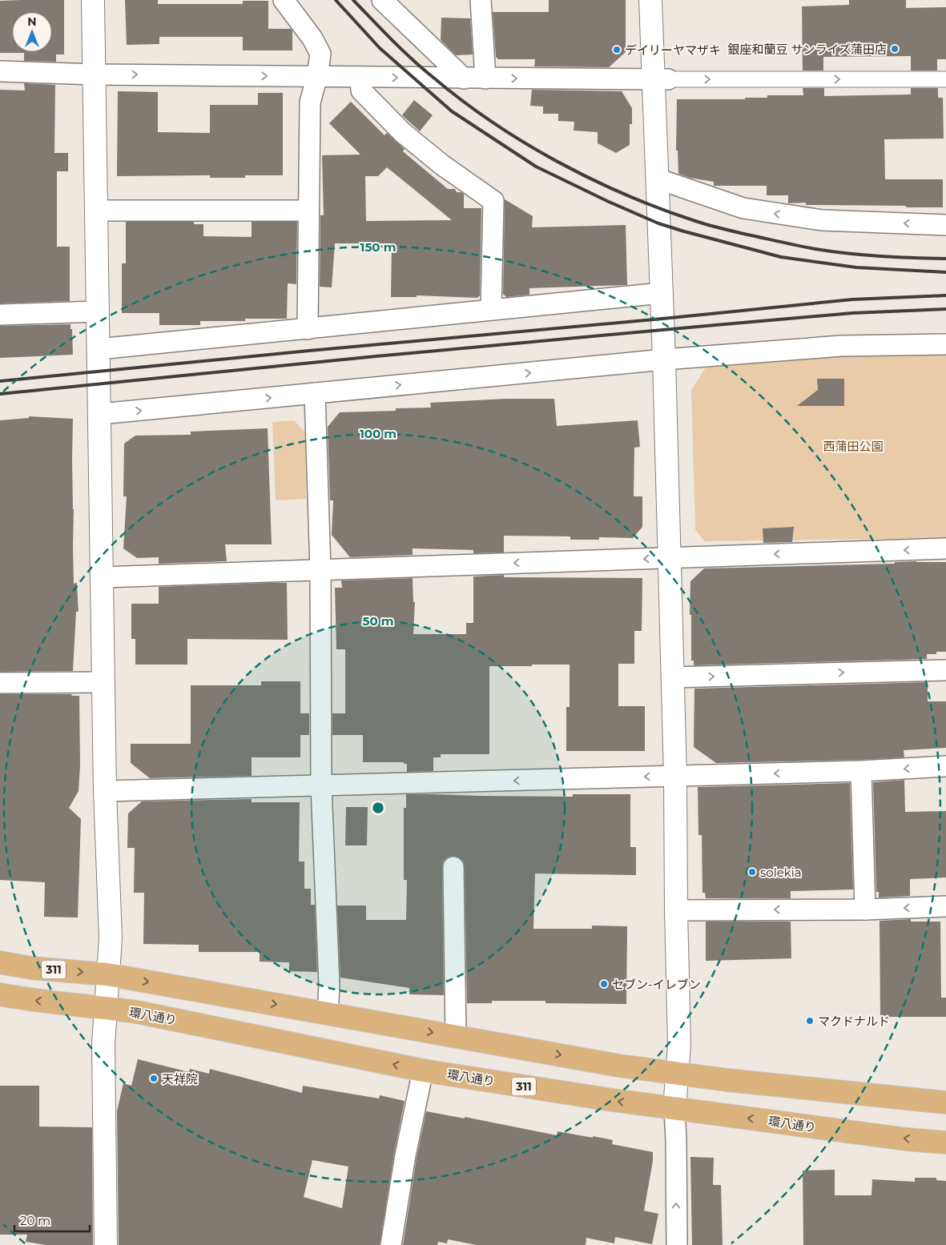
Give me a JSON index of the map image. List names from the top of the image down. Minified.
{"streets":{"main road":["311","環八通り"]},"parks":["西蒲田公園"],"places":["銀座和蘭豆 サンライズ蒲田店","デイリーヤマザキ","solekia","セブン-イレブン","マクドナルド","天祥院"],"scale_bar":"20 m","north":"top","rings":["150 m","100 m","50 m"]}
